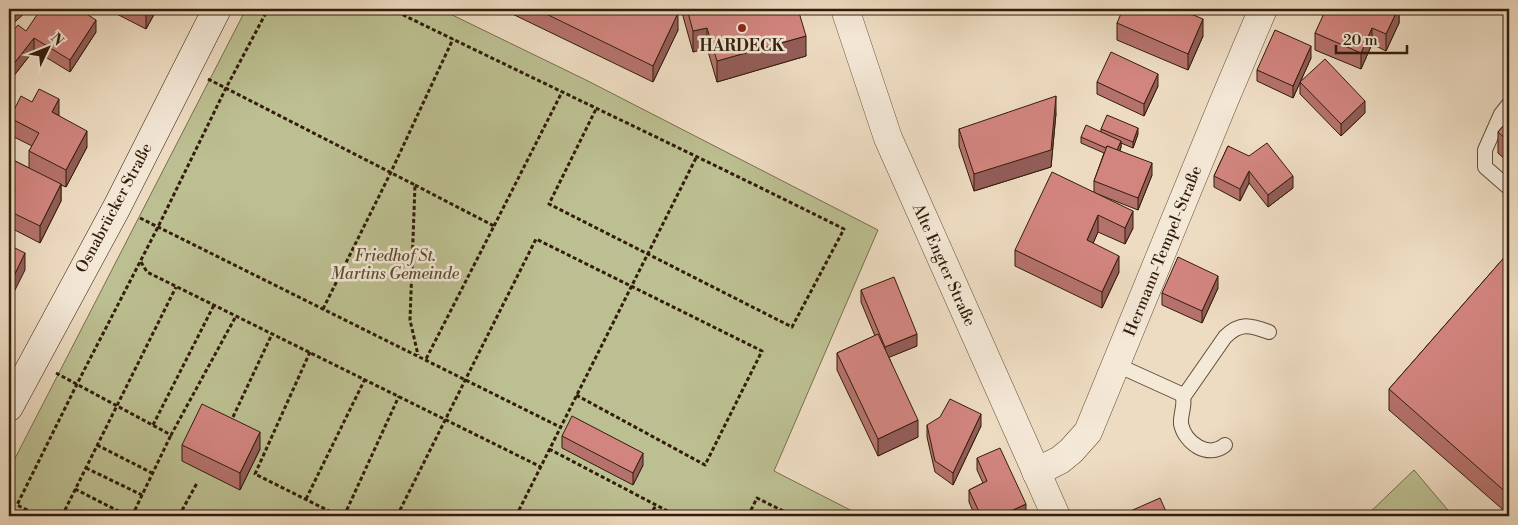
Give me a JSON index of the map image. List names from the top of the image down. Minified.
{"streets":{"street":["Osnabrücker Straße","Hermann-Tempel-Straße","Alte Engter Straße"]},"crossings":[["Hermann-Tempel-Straße","Alte Engter Straße"]],"parks":["Friedhof St. Martins Gemeinde"],"places":["HARDECK"],"scale_bar":"20 m","north":"top right"}
